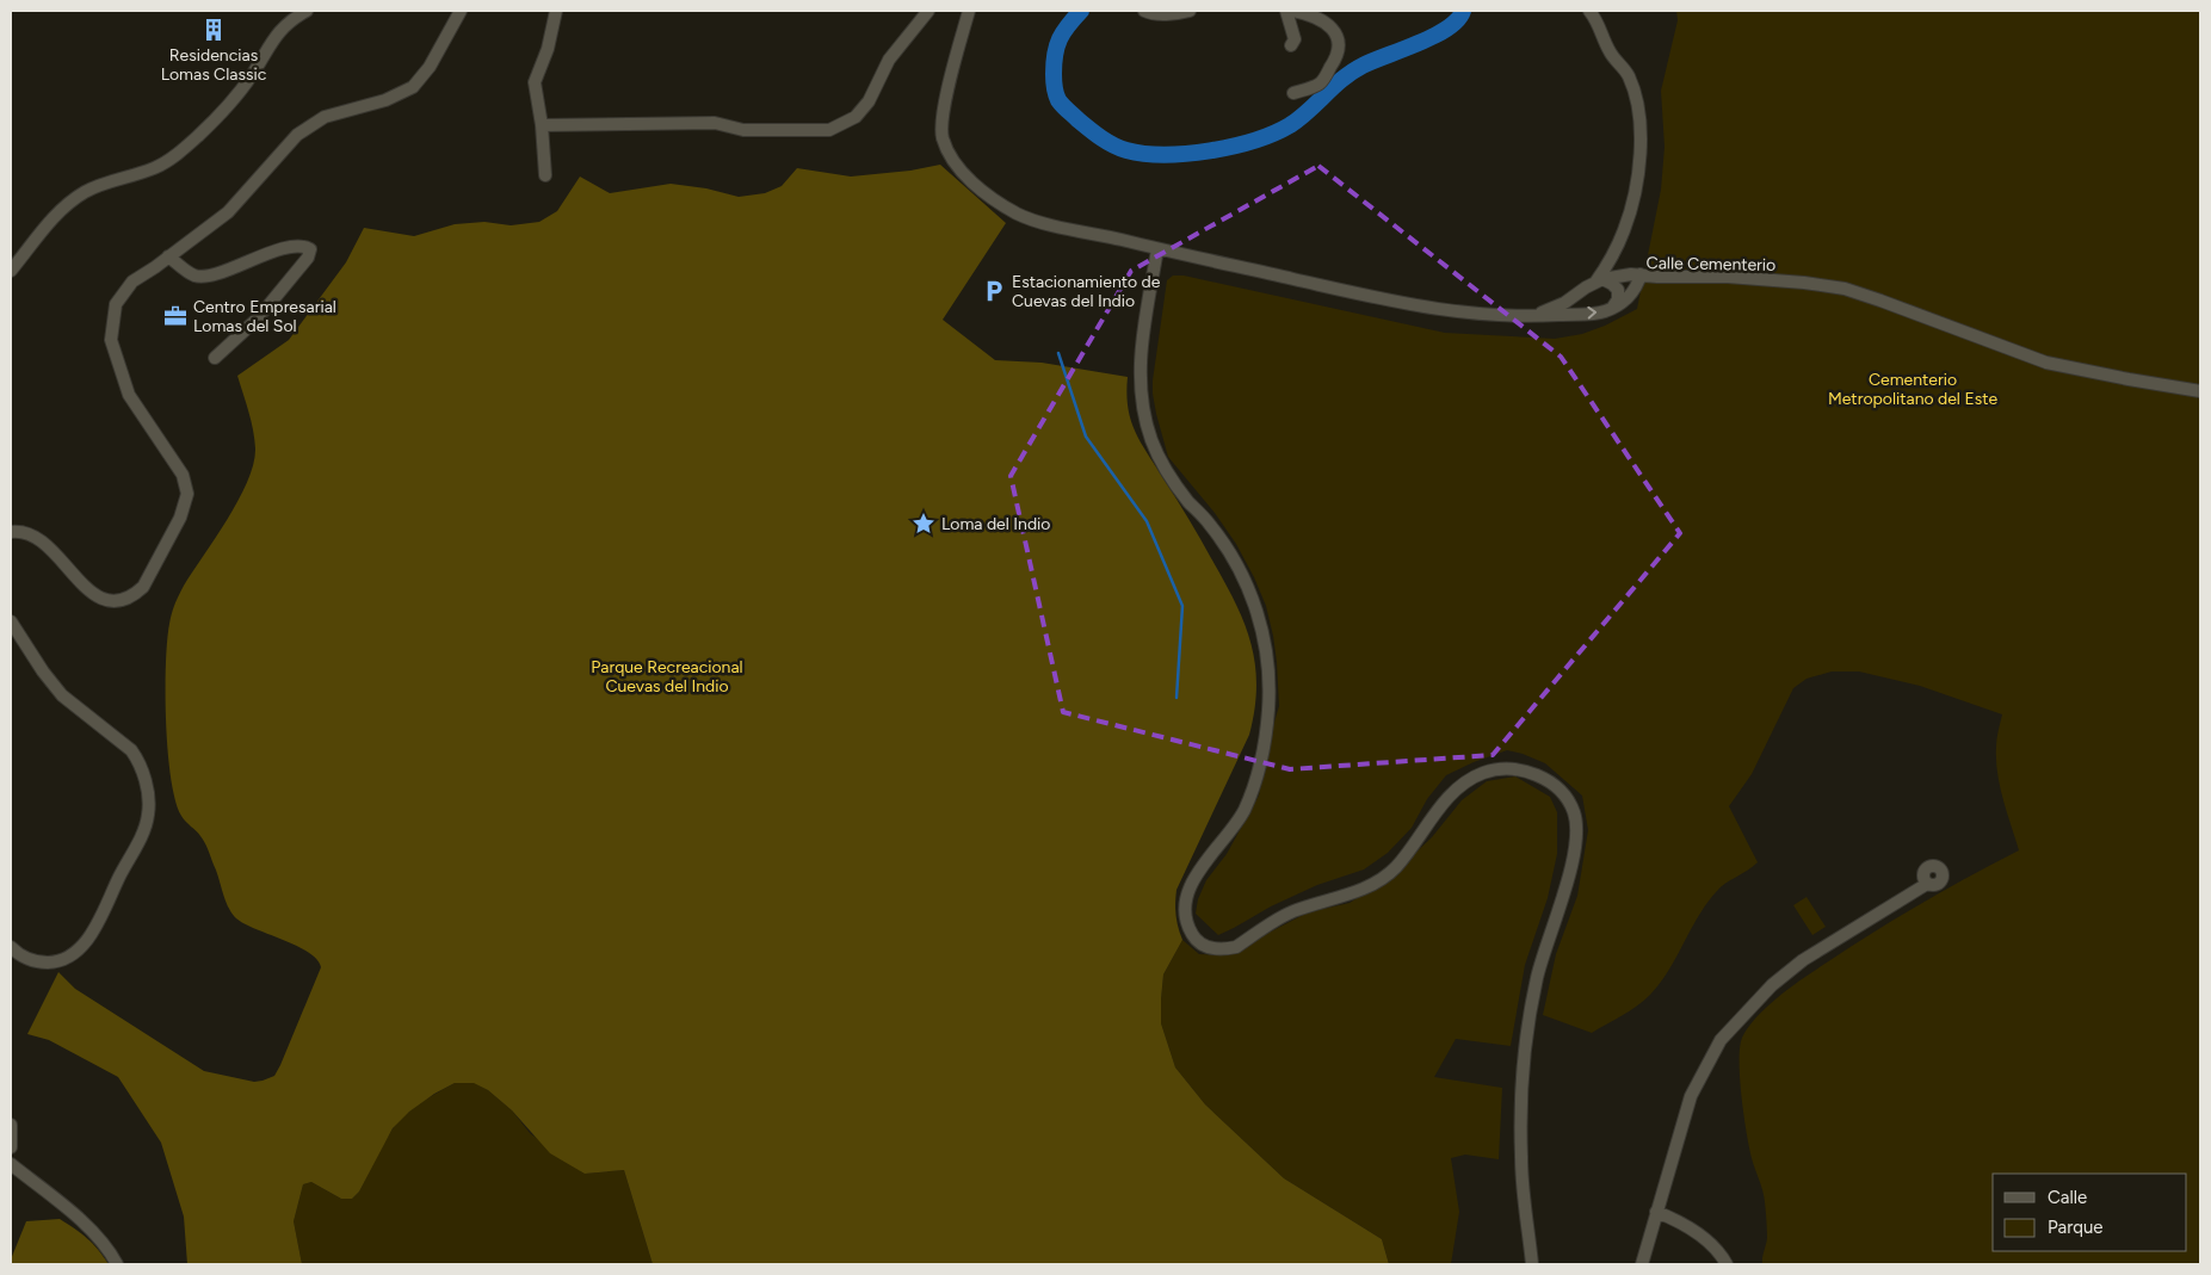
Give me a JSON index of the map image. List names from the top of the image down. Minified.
{"streets":{"street":["Calle Cementerio"]},"parks":["Cementerio Metropolitano del Este","Parque Recreacional Cuevas del Indio"],"places":{"building":["Residencias Lomas Classic"],"parking":["Estacionamiento de Cuevas del Indio"],"office":["Centro Empresarial Lomas del Sol"],"place":["Loma del Indio"]},"legend":["Calle","Parque"]}
